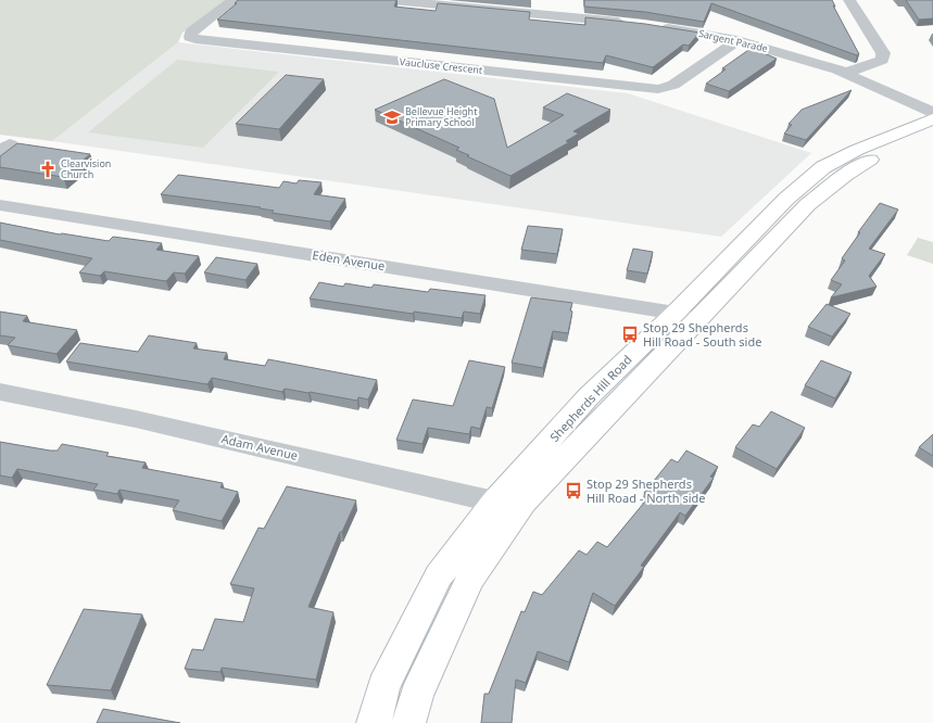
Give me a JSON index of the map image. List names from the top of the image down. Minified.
{"streets":{"main road":["Shepherds Hill Road"],"street":["Sargent Parade","Vaucluse Crescent","Eden Avenue","Adam Avenue"]},"crossings":[["Sargent Parade","Vaucluse Crescent"],["Eden Avenue","Shepherds Hill Road"],["Shepherds Hill Road","Adam Avenue"]],"places":{"school or university":["Bellevue Height Primary School"],"church":["Clearvision Church"],"bus stop":["Stop 29 Shepherds Hill Road - South side","Stop 29 Shepherds Hill Road - North side"]}}
